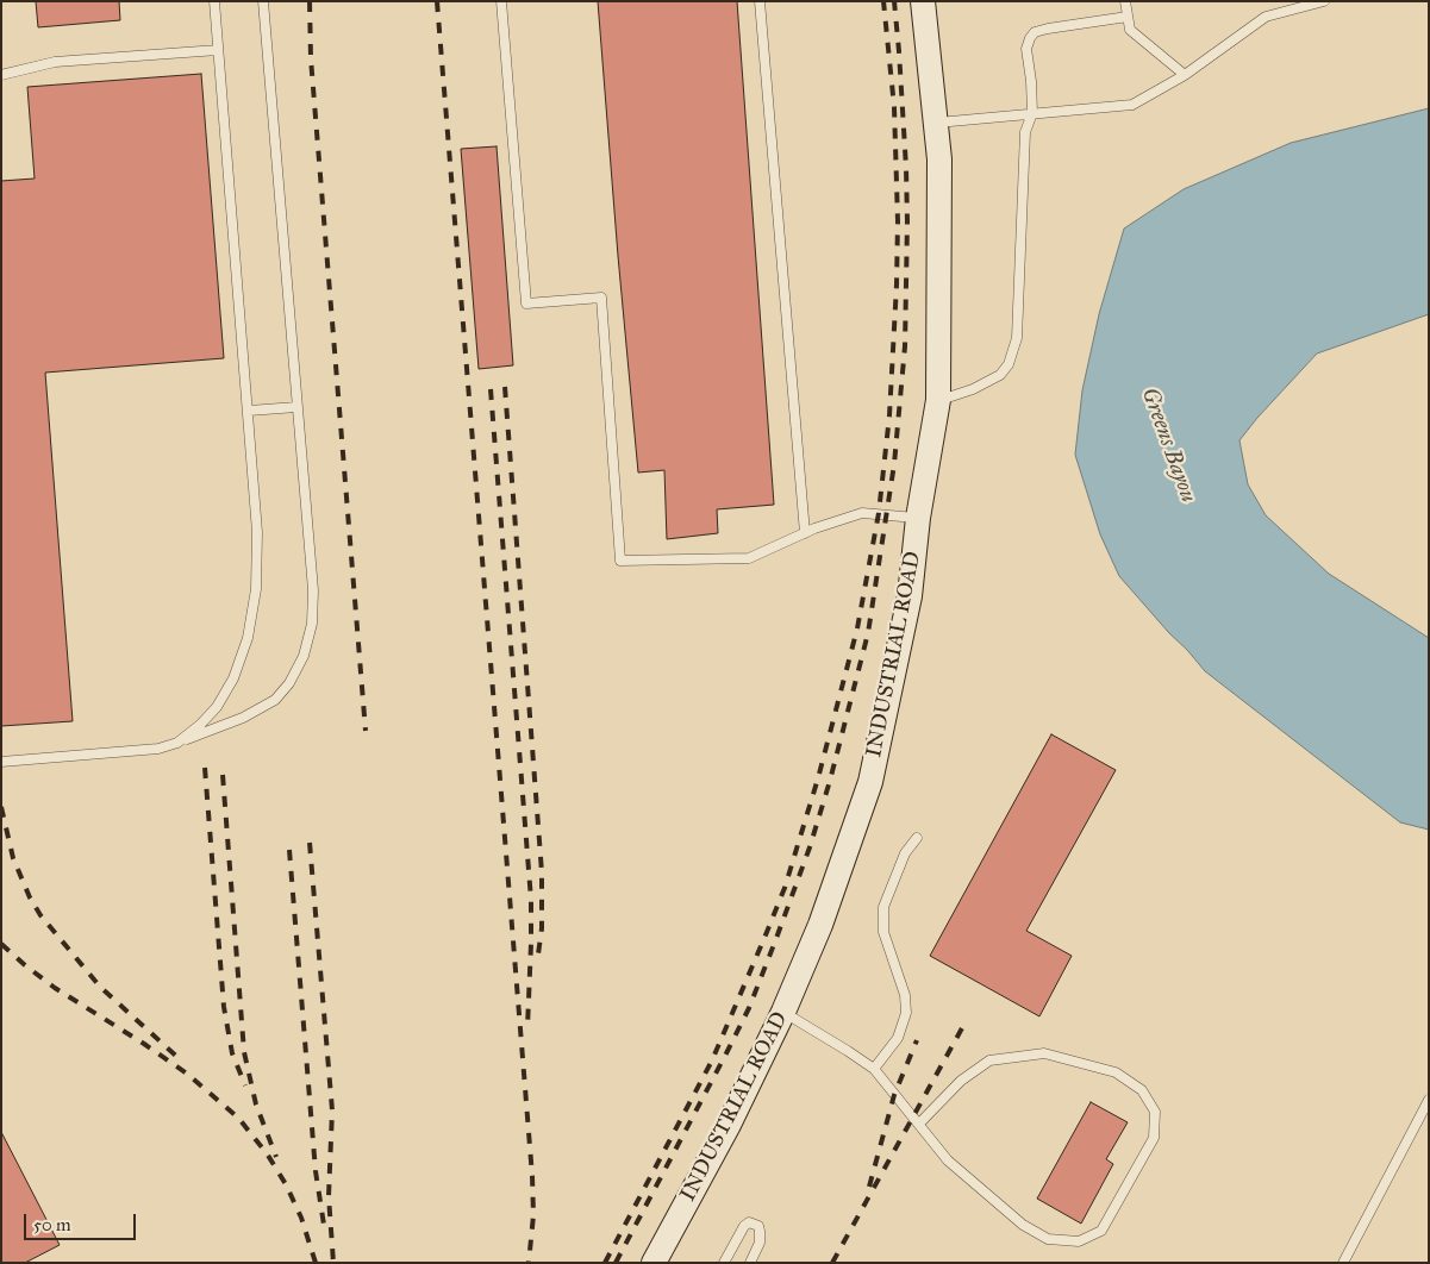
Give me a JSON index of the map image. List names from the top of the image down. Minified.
{"streets":{"street":["INDUSTRIAL ROAD"]},"water":["Greens Bayou"],"scale_bar":"50 m"}
